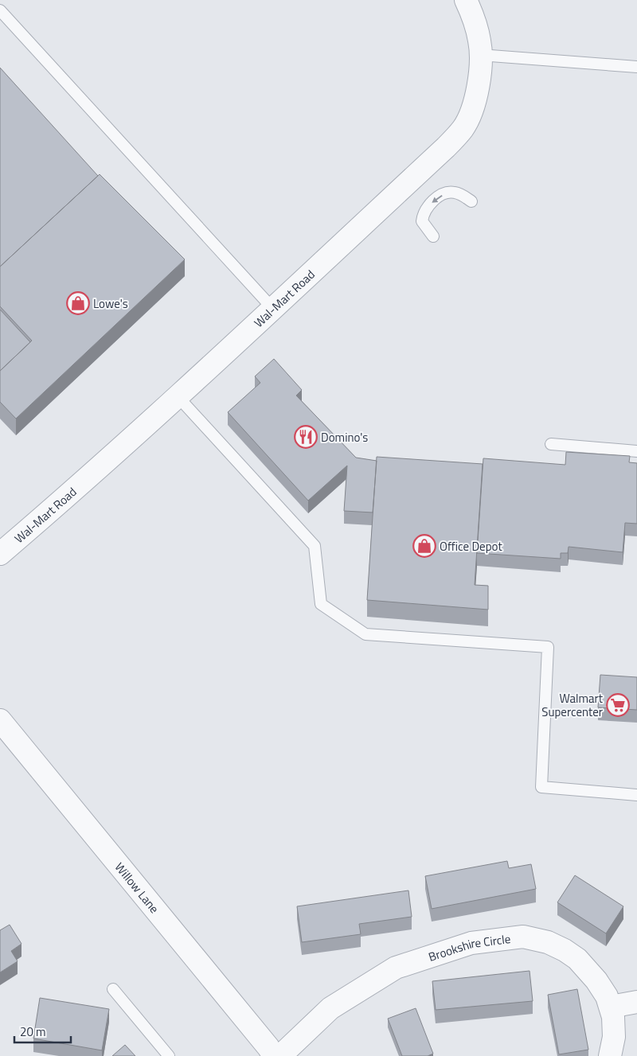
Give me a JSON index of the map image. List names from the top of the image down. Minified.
{"streets":{"street":["Wal-Mart Road","Willow Lane","Brookshire Circle"]},"crossings":[["Willow Lane","Brookshire Circle"]],"places":{"shop":["Lowe's","Office Depot"],"restaurant":["Domino's"],"supermarket":["Walmart Supercenter"]},"scale_bar":"20 m"}
